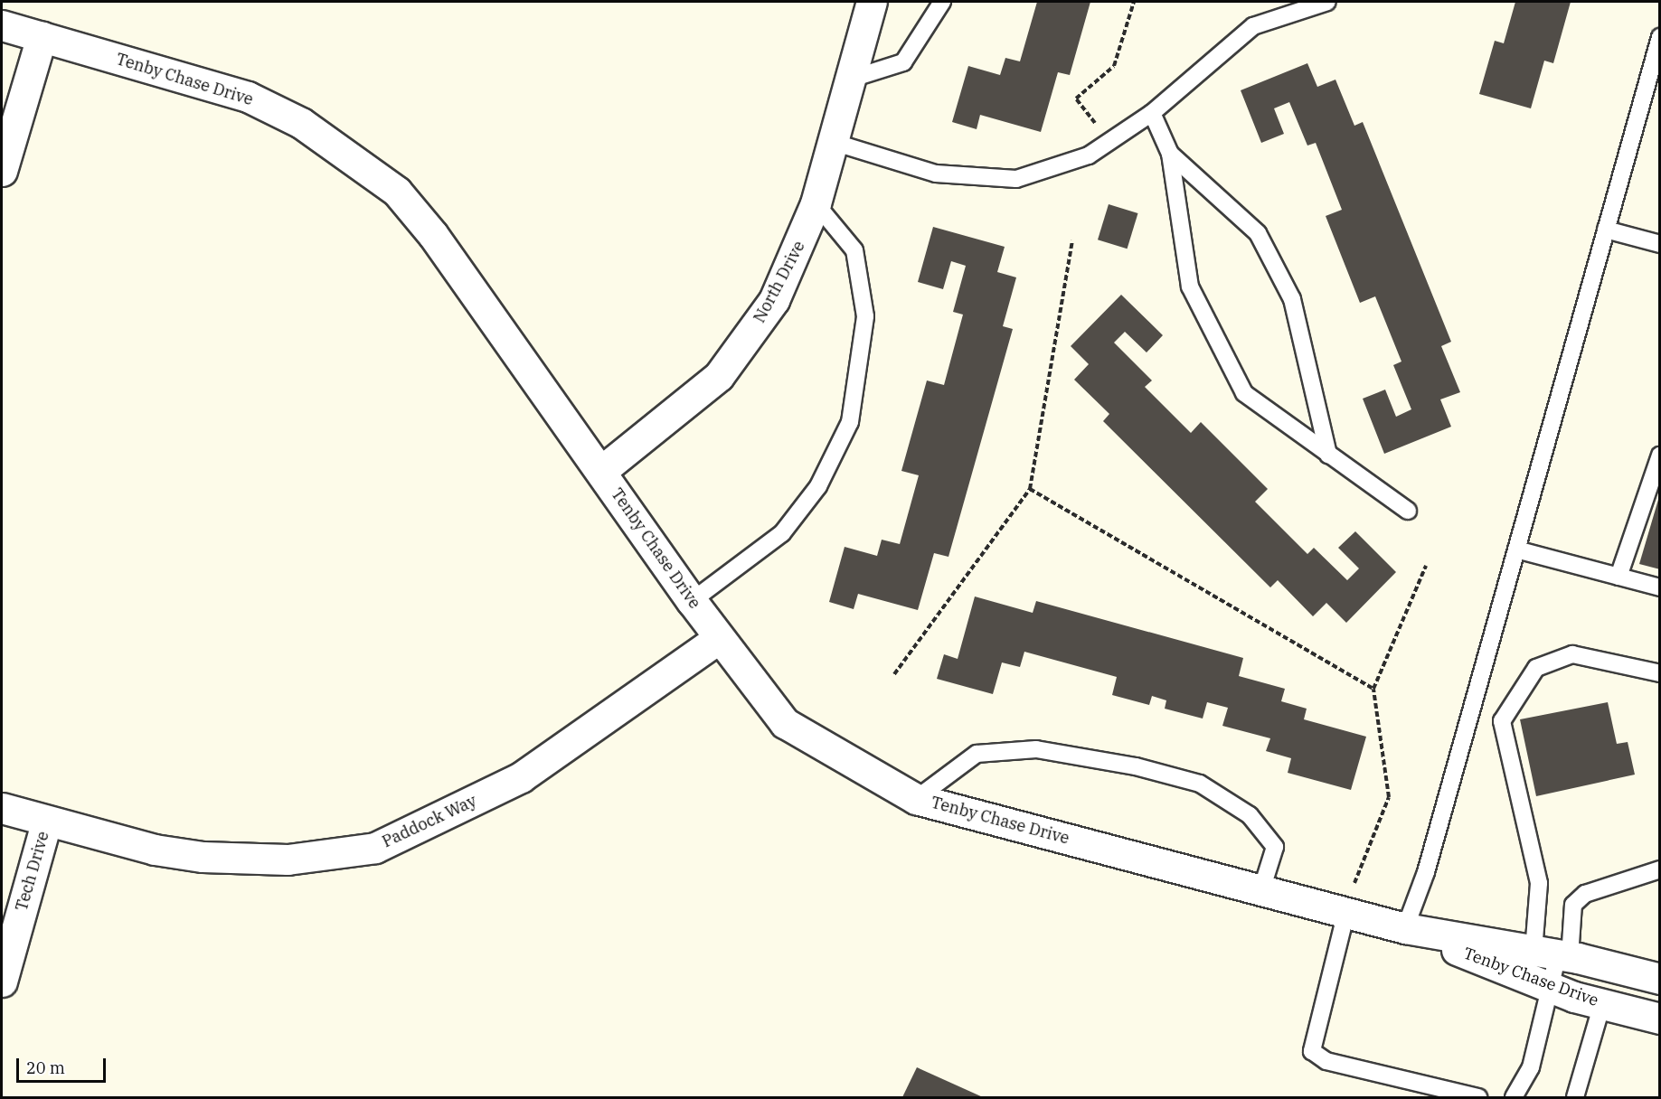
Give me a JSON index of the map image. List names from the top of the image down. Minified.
{"streets":{"street":["Tenby Chase Drive","North Drive","Paddock Way","Tech Drive"]},"crossings":[["Tenby Chase Drive","North Drive"],["Tenby Chase Drive","Paddock Way"],["Paddock Way","Tech Drive"]],"scale_bar":"20 m"}
